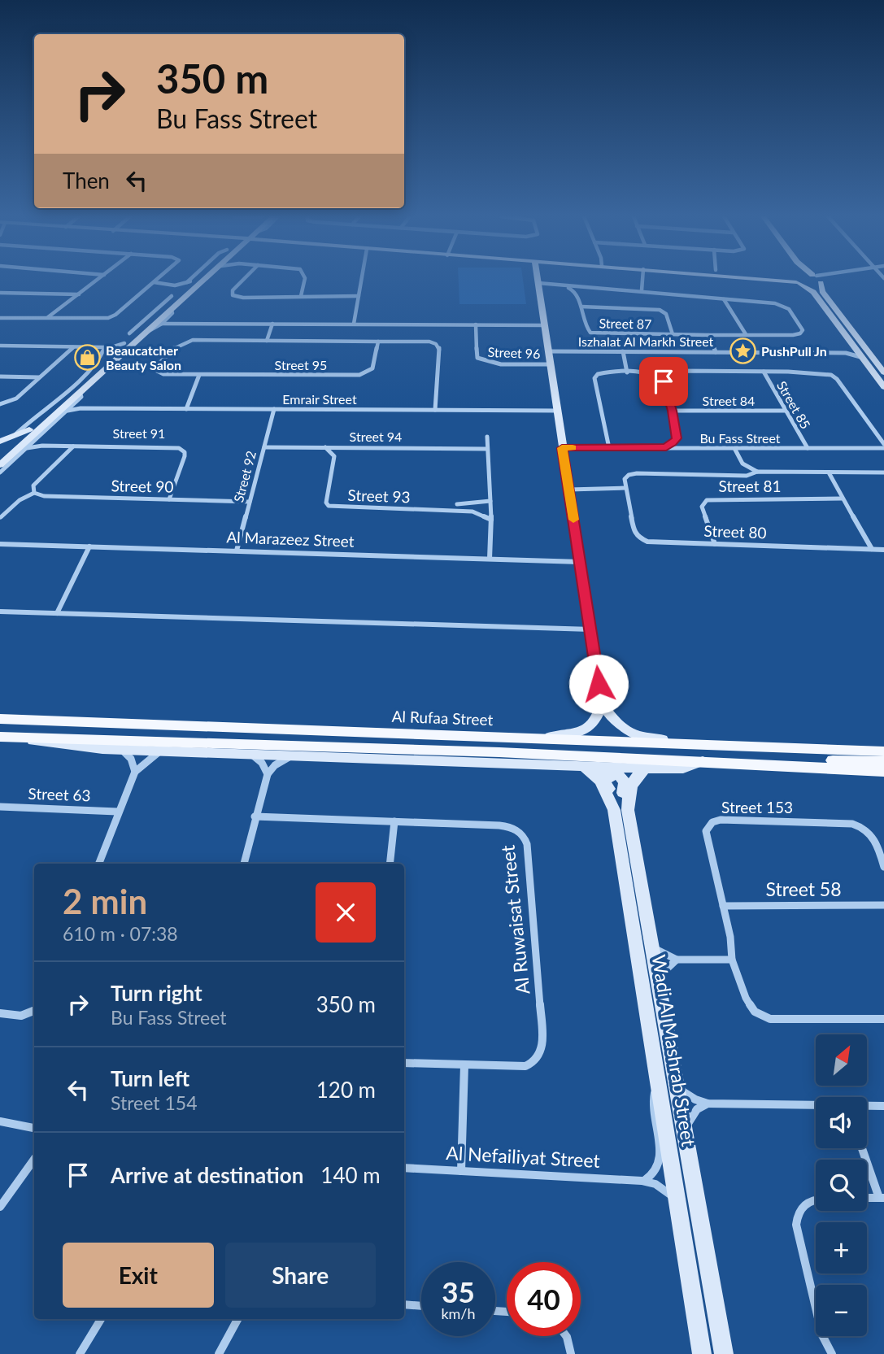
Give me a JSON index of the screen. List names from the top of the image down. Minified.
{"streets":{"main road":["Al Rufaa Street"],"street":["Street 87","Iszhalat Al Markh Street","Street 96","Street 95","Emrair Street","Street 84","Street 85","Street 91","Street 94","Bu Fass Street","Street 92","Street 90","Street 81","Street 93","Street 80","Al Marazeez Street","Street 63","Street 153","Street 58","Al Ruwaisat Street","Wadi Al Mashrab Street","Al Nefailiyat Street"]},"crossings":[["Street 95","Emrair Street"],["Emrair Street","Street 92"],["Street 84","Street 85"],["Street 85","Bu Fass Street"],["Street 91","Street 90"],["Street 94","Street 92"],["Street 94","Street 93"],["Street 92","Street 90"],["Street 92","Al Marazeez Street"],["Street 81","Street 80"],["Al Rufaa Street","Wadi Al Mashrab Street"],["Street 153","Street 58"],["Wadi Al Mashrab Street","Al Nefailiyat Street"]],"places":{"place":["PushPull Jn"],"shop":["Beaucatcher Beauty Salon"]},"north":"top right","page":{"turn":["350 m","Bu Fass Street"],"then":"Then","heading":["2 min","610 m · 07:38"],"list":[{"name":"Turn right","note":"Bu Fass Street","value":"350 m"},{"name":"Turn left","note":"Street 154","value":"120 m"},{"name":"Arrive at destination","value":"140 m"}],"map_buttons":["+","−"],"buttons":["Exit","Share"],"speed":"35 km/h","limit":"40"}}
